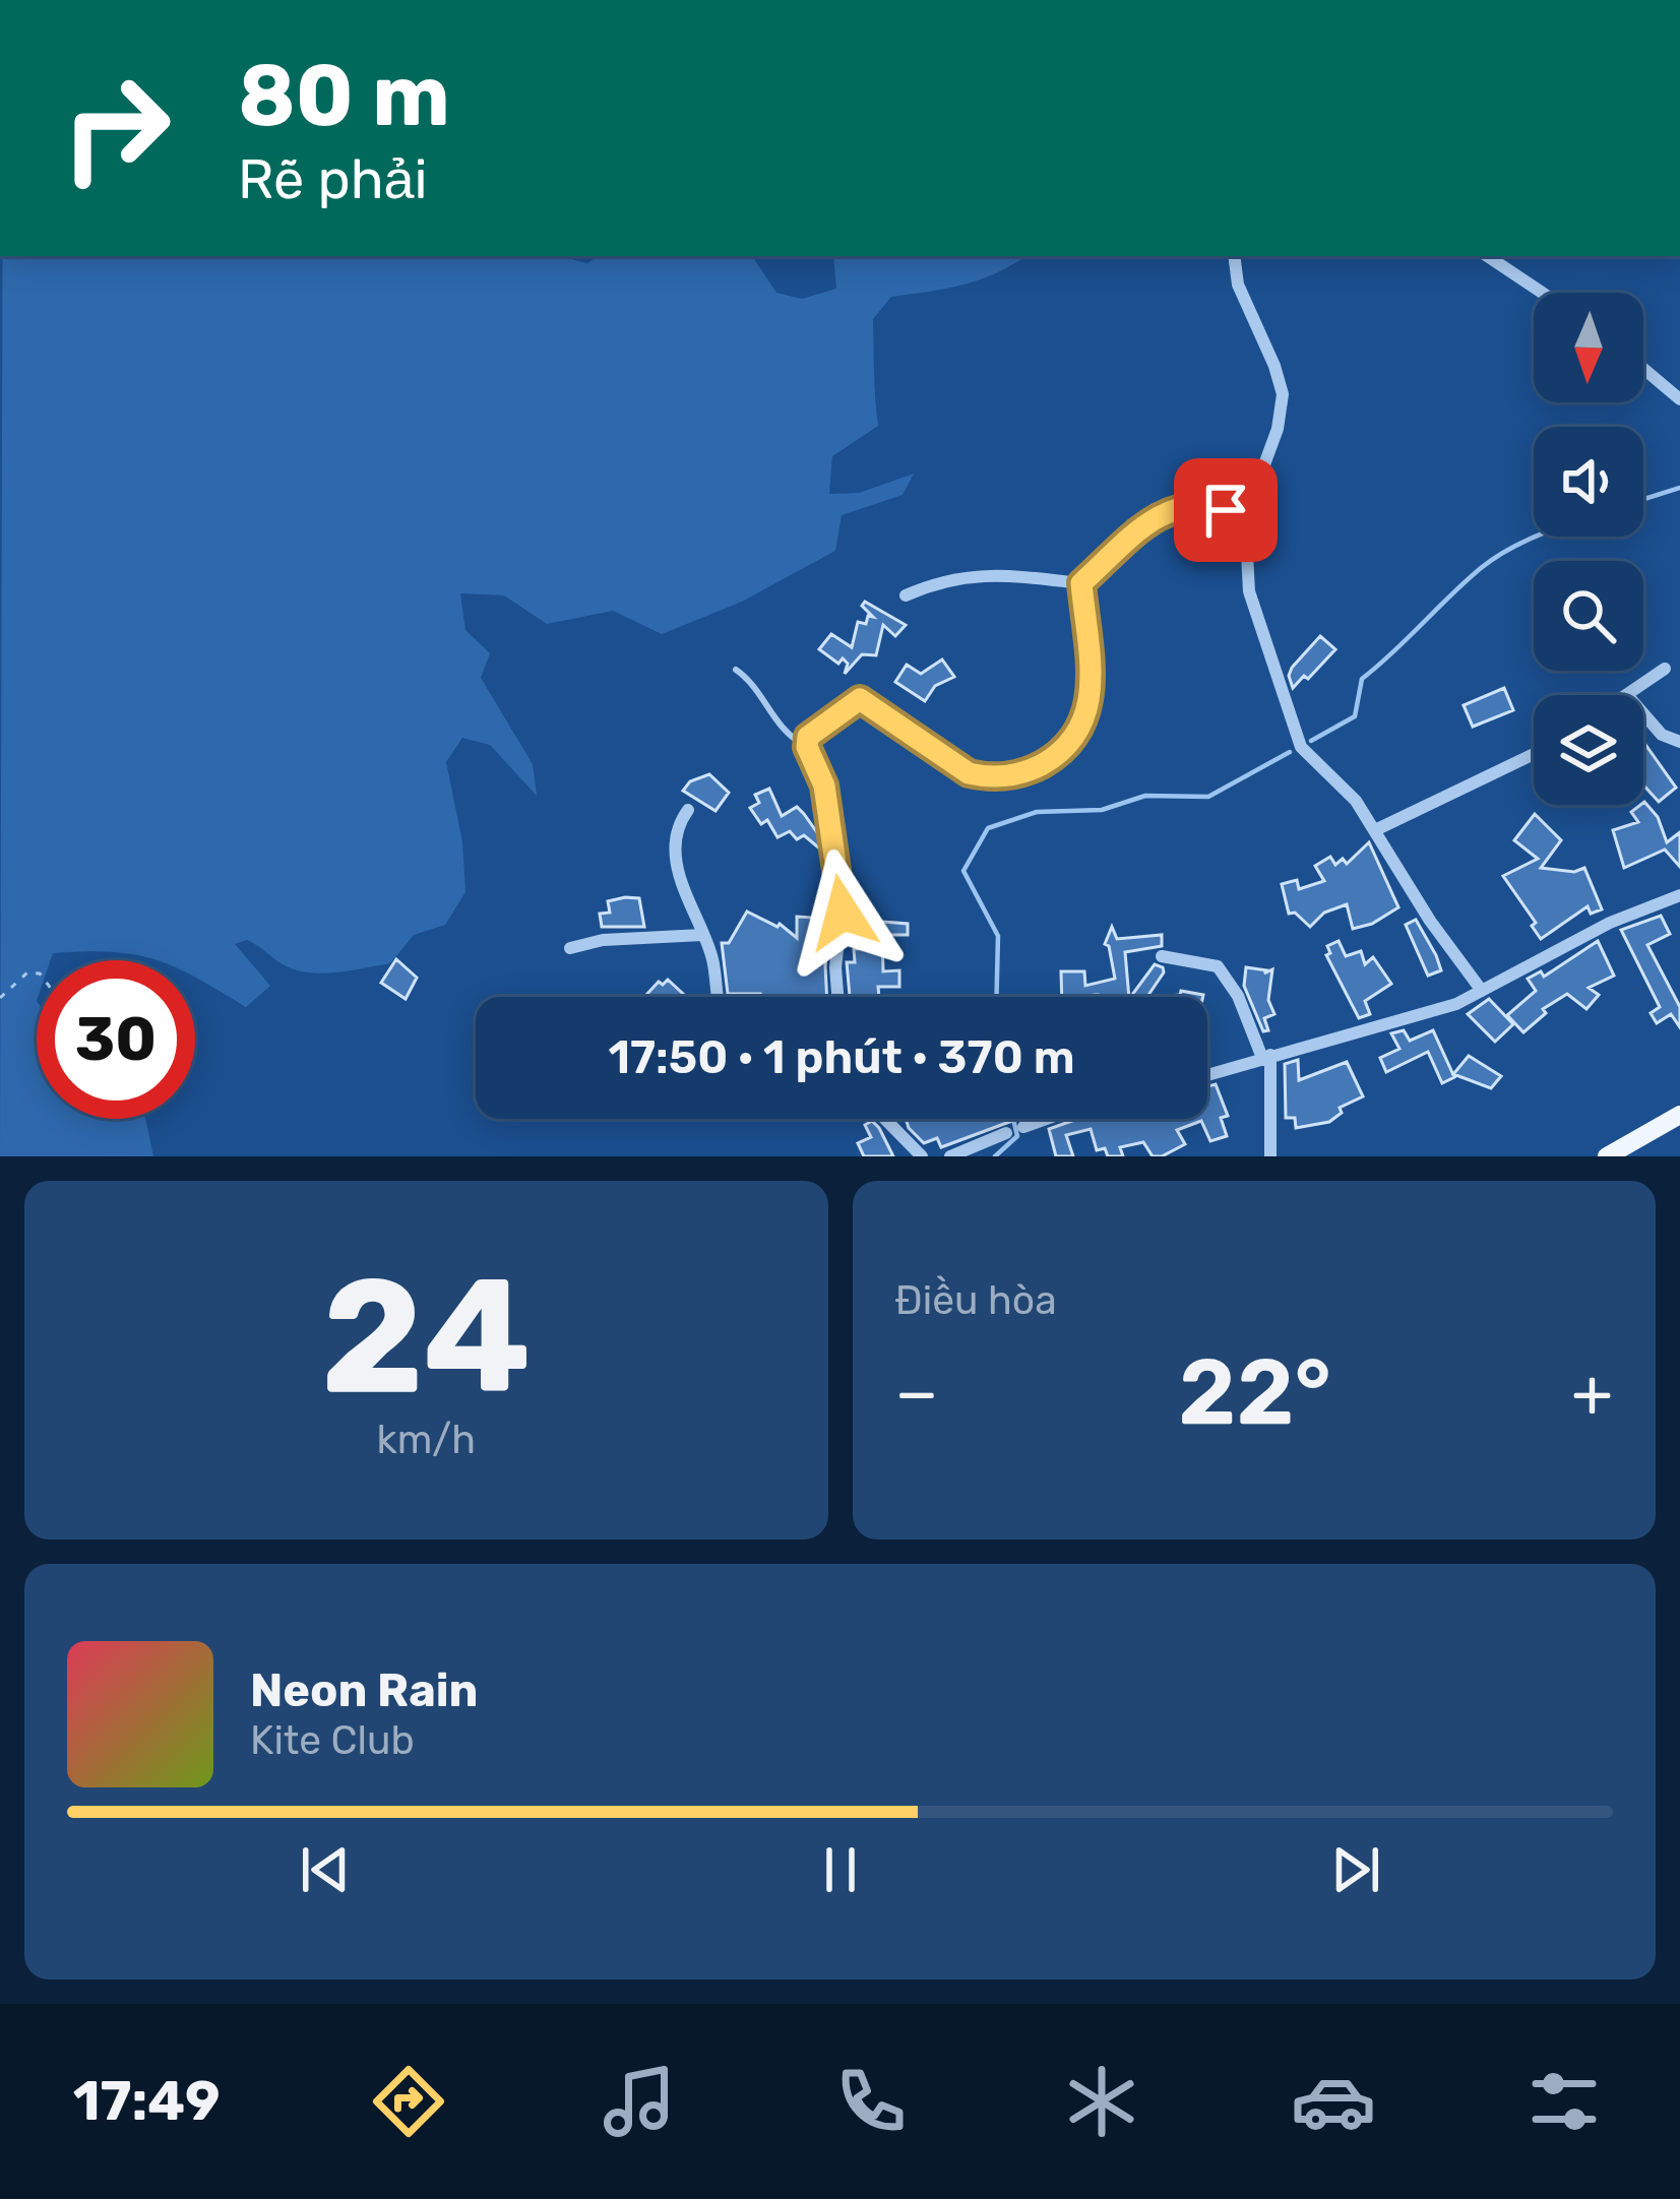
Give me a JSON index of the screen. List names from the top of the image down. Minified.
{"north":"bottom","page":{"turn":["80 m","Rẽ phải"],"limit":"30","trip":"17:50 · 1 phút · 370 m","tile":[["24","km/h"],"Điều hòa"],"heat":["−","22°","+"],"song":["Neon Rain","Kite Club"],"tabs":"17:49"}}
